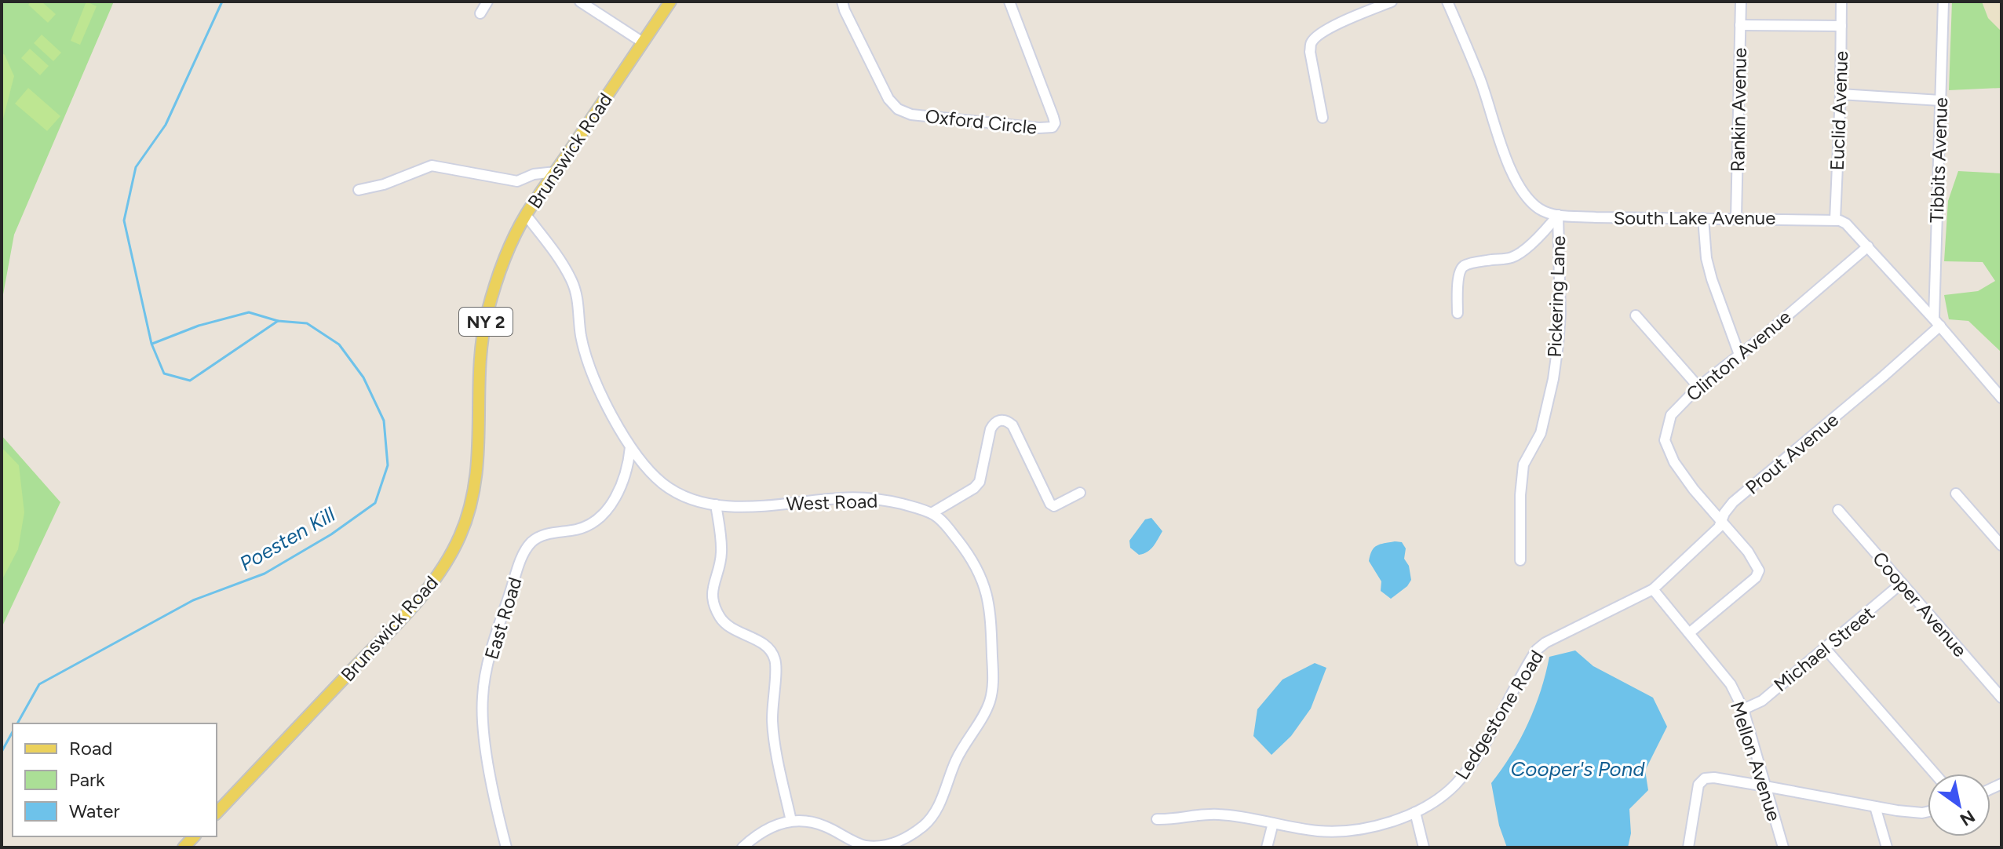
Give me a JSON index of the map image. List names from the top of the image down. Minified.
{"streets":{"main road":["Brunswick Road","NY 2"],"street":["Rankin Avenue","Euclid Avenue","Oxford Circle","Tibbits Avenue","South Lake Avenue","Pickering Lane","Clinton Avenue","Prout Avenue","West Road","Cooper Avenue","East Road","Michael Street","Ledgestone Road","Mellon Avenue"]},"crossings":[["Rankin Avenue","South Lake Avenue"],["Euclid Avenue","South Lake Avenue"],["Brunswick Road","West Road"],["Tibbits Avenue","Prout Avenue"],["South Lake Avenue","Pickering Lane"],["Clinton Avenue","Prout Avenue"],["Clinton Avenue","Mellon Avenue"],["Prout Avenue","Ledgestone Road"],["Prout Avenue","Mellon Avenue"],["West Road","East Road"],["Cooper Avenue","Michael Street"],["Michael Street","Mellon Avenue"],["Ledgestone Road","Mellon Avenue"]],"water":["Poesten Kill","Cooper's Pond"],"legend":["Road","Park","Water"],"north":"bottom right"}
